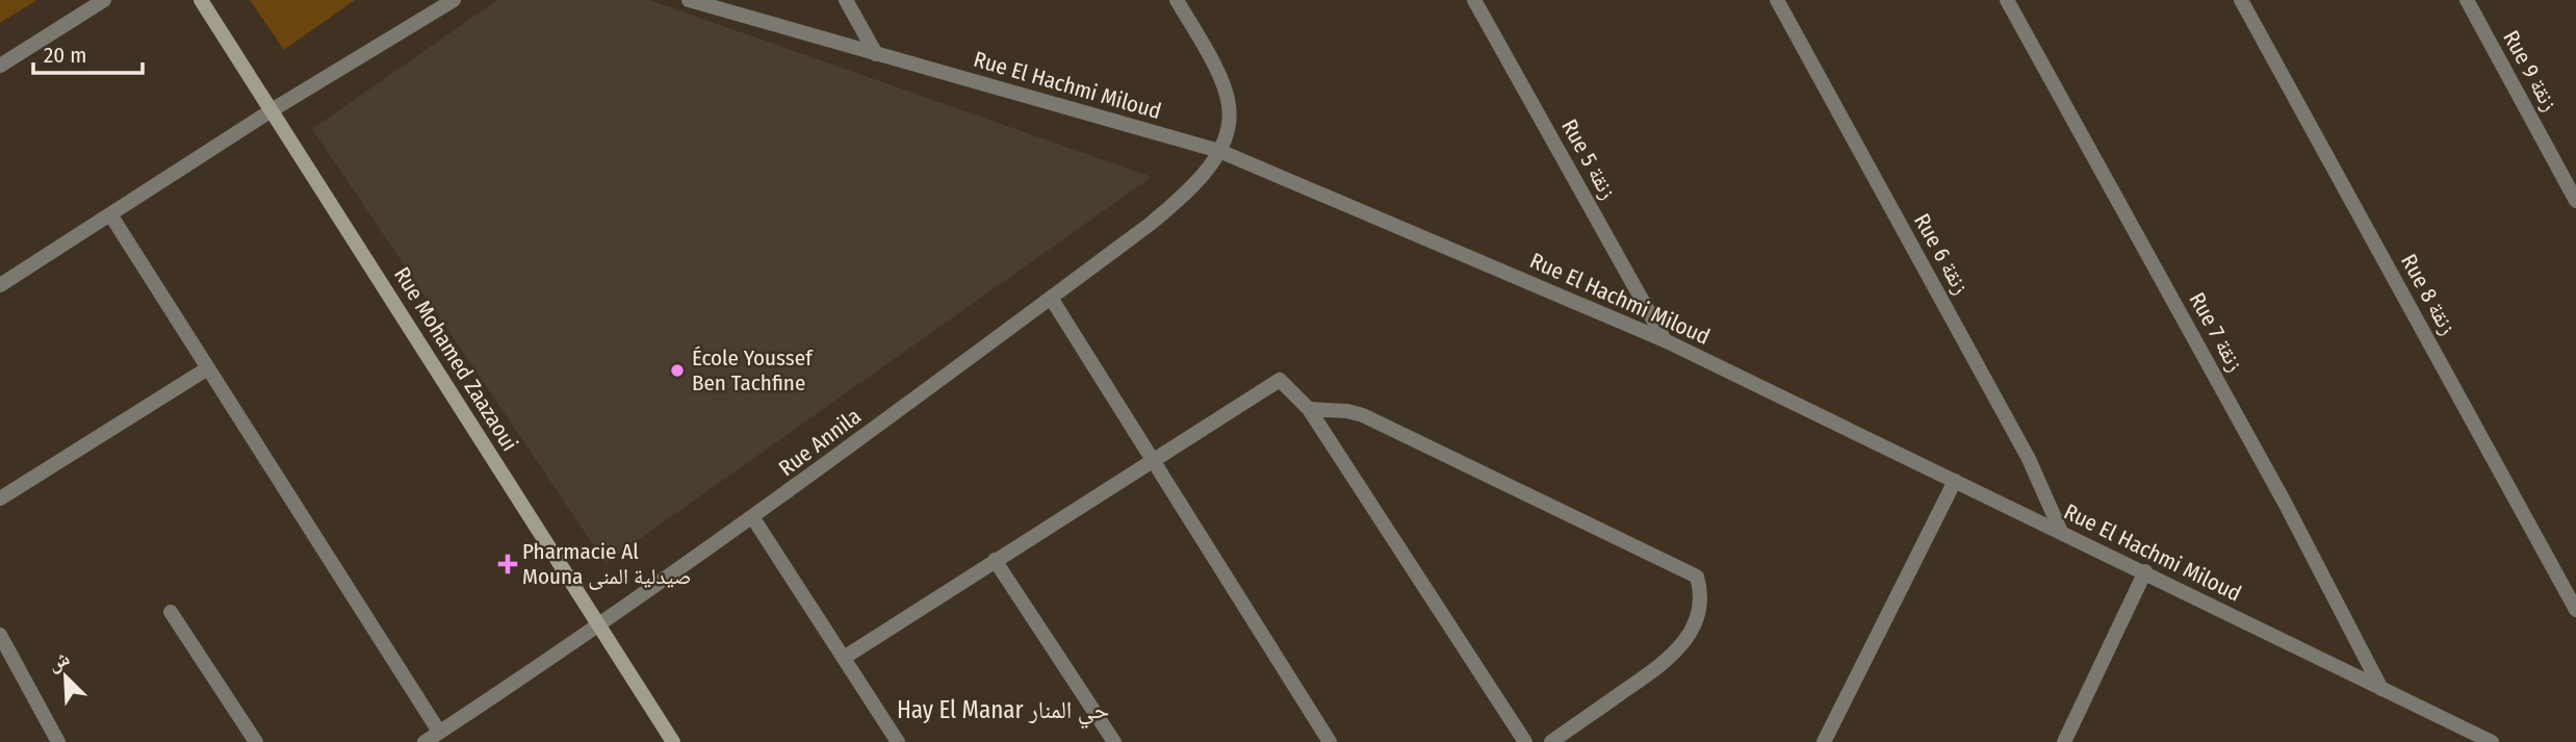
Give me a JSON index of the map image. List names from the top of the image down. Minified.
{"streets":{"main road":["Rue Mohamed Zaazaoui"],"street":["Rue 9 زنقة","Rue El Hachmi Miloud","Rue 5 زنقة","Rue 6 زنقة","Rue 8 زنقة","Rue 7 زنقة","Rue Annila"]},"crossings":[["Rue El Hachmi Miloud","Rue 5 زنقة"],["Rue El Hachmi Miloud","Rue 6 زنقة"],["Rue El Hachmi Miloud","Rue 7 زنقة"],["Rue El Hachmi Miloud","Rue Annila"],["Rue Mohamed Zaazaoui","Rue Annila"]],"districts":["Hay El Manar حي المنار"],"places":{"other":["École Youssef Ben Tachfine"],"health":["Pharmacie Al Mouna صيدلية المنى"]},"scale_bar":"20 m","north":"top left"}
